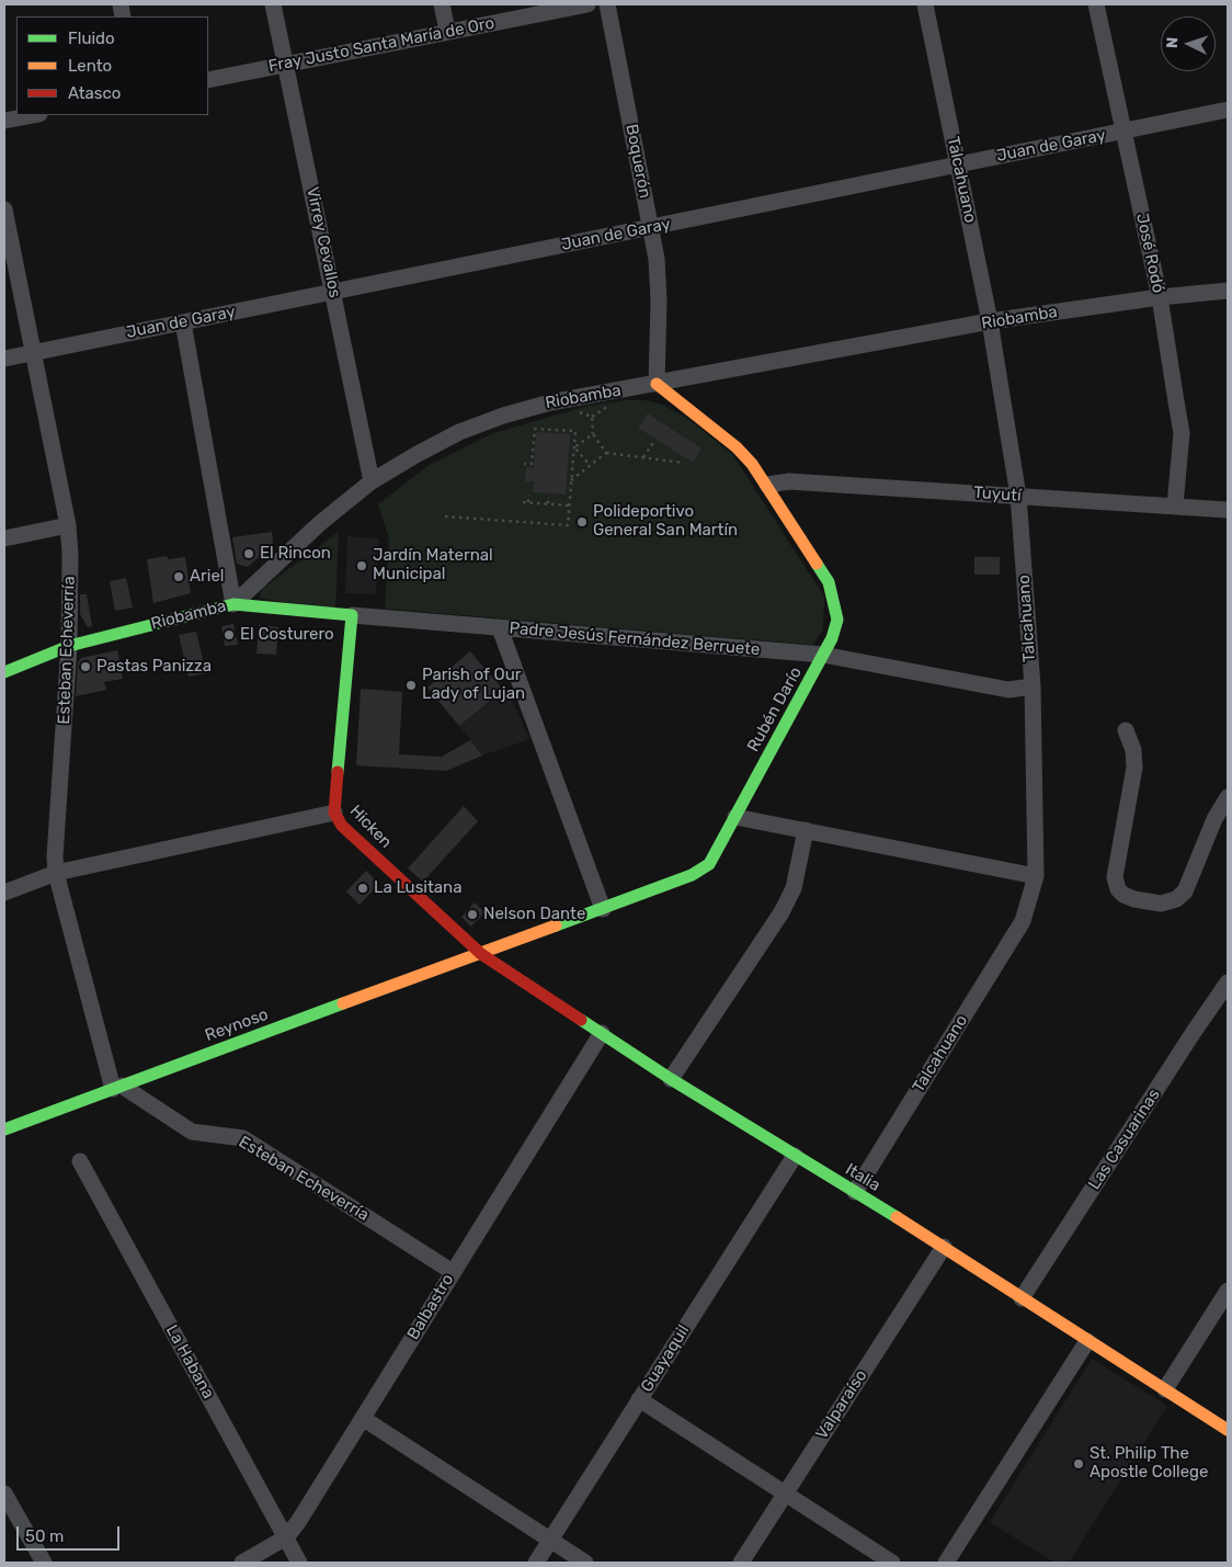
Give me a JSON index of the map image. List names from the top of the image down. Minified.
{"streets":{"street":["Fray Justo Santa María de Oro","Juan de Garay","Boquerón","Talcahuano","Virrey Cevallos","José Rodó","Riobamba","Tuyutí","Padre Jesús Fernández Berruete","Esteban Echeverría","Rubén Darío","Hicken","Reynoso","Las Casuarinas","Italia","Balbastro","Guayaquil","La Habana","Valparaíso"]},"crossings":[["Fray Justo Santa María de Oro","Virrey Cevallos"],["Juan de Garay","Boquerón"],["Juan de Garay","Talcahuano"],["Juan de Garay","Virrey Cevallos"],["Juan de Garay","José Rodó"],["Juan de Garay","Esteban Echeverría"],["Boquerón","Riobamba"],["Boquerón","Rubén Darío"],["Talcahuano","Riobamba"],["Talcahuano","Tuyutí"],["Talcahuano","Padre Jesús Fernández Berruete"],["Talcahuano","Italia"],["Virrey Cevallos","Riobamba"],["José Rodó","Riobamba"],["José Rodó","Tuyutí"],["Riobamba","Padre Jesús Fernández Berruete"],["Riobamba","Esteban Echeverría"],["Riobamba","Rubén Darío"],["Tuyutí","Rubén Darío"],["Padre Jesús Fernández Berruete","Rubén Darío"],["Padre Jesús Fernández Berruete","Hicken"],["Esteban Echeverría","Reynoso"],["Esteban Echeverría","Balbastro"],["Rubén Darío","Hicken"],["Rubén Darío","Reynoso"],["Rubén Darío","Italia"],["Hicken","Reynoso"],["Hicken","Italia"],["Reynoso","Italia"],["Las Casuarinas","Italia"],["Italia","Balbastro"],["Italia","Guayaquil"],["Italia","Valparaíso"],["Balbastro","La Habana"]],"places":["Polideportivo General San Martín","El Rincon","Jardín Maternal Municipal","Ariel","El Costurero","Pastas Panizza","Parish of Our Lady of Lujan","La Lusitana","Nelson Dante","St. Philip The Apostle College"],"legend":["Fluido","Lento","Atasco"],"scale_bar":"50 m","north":"left"}
